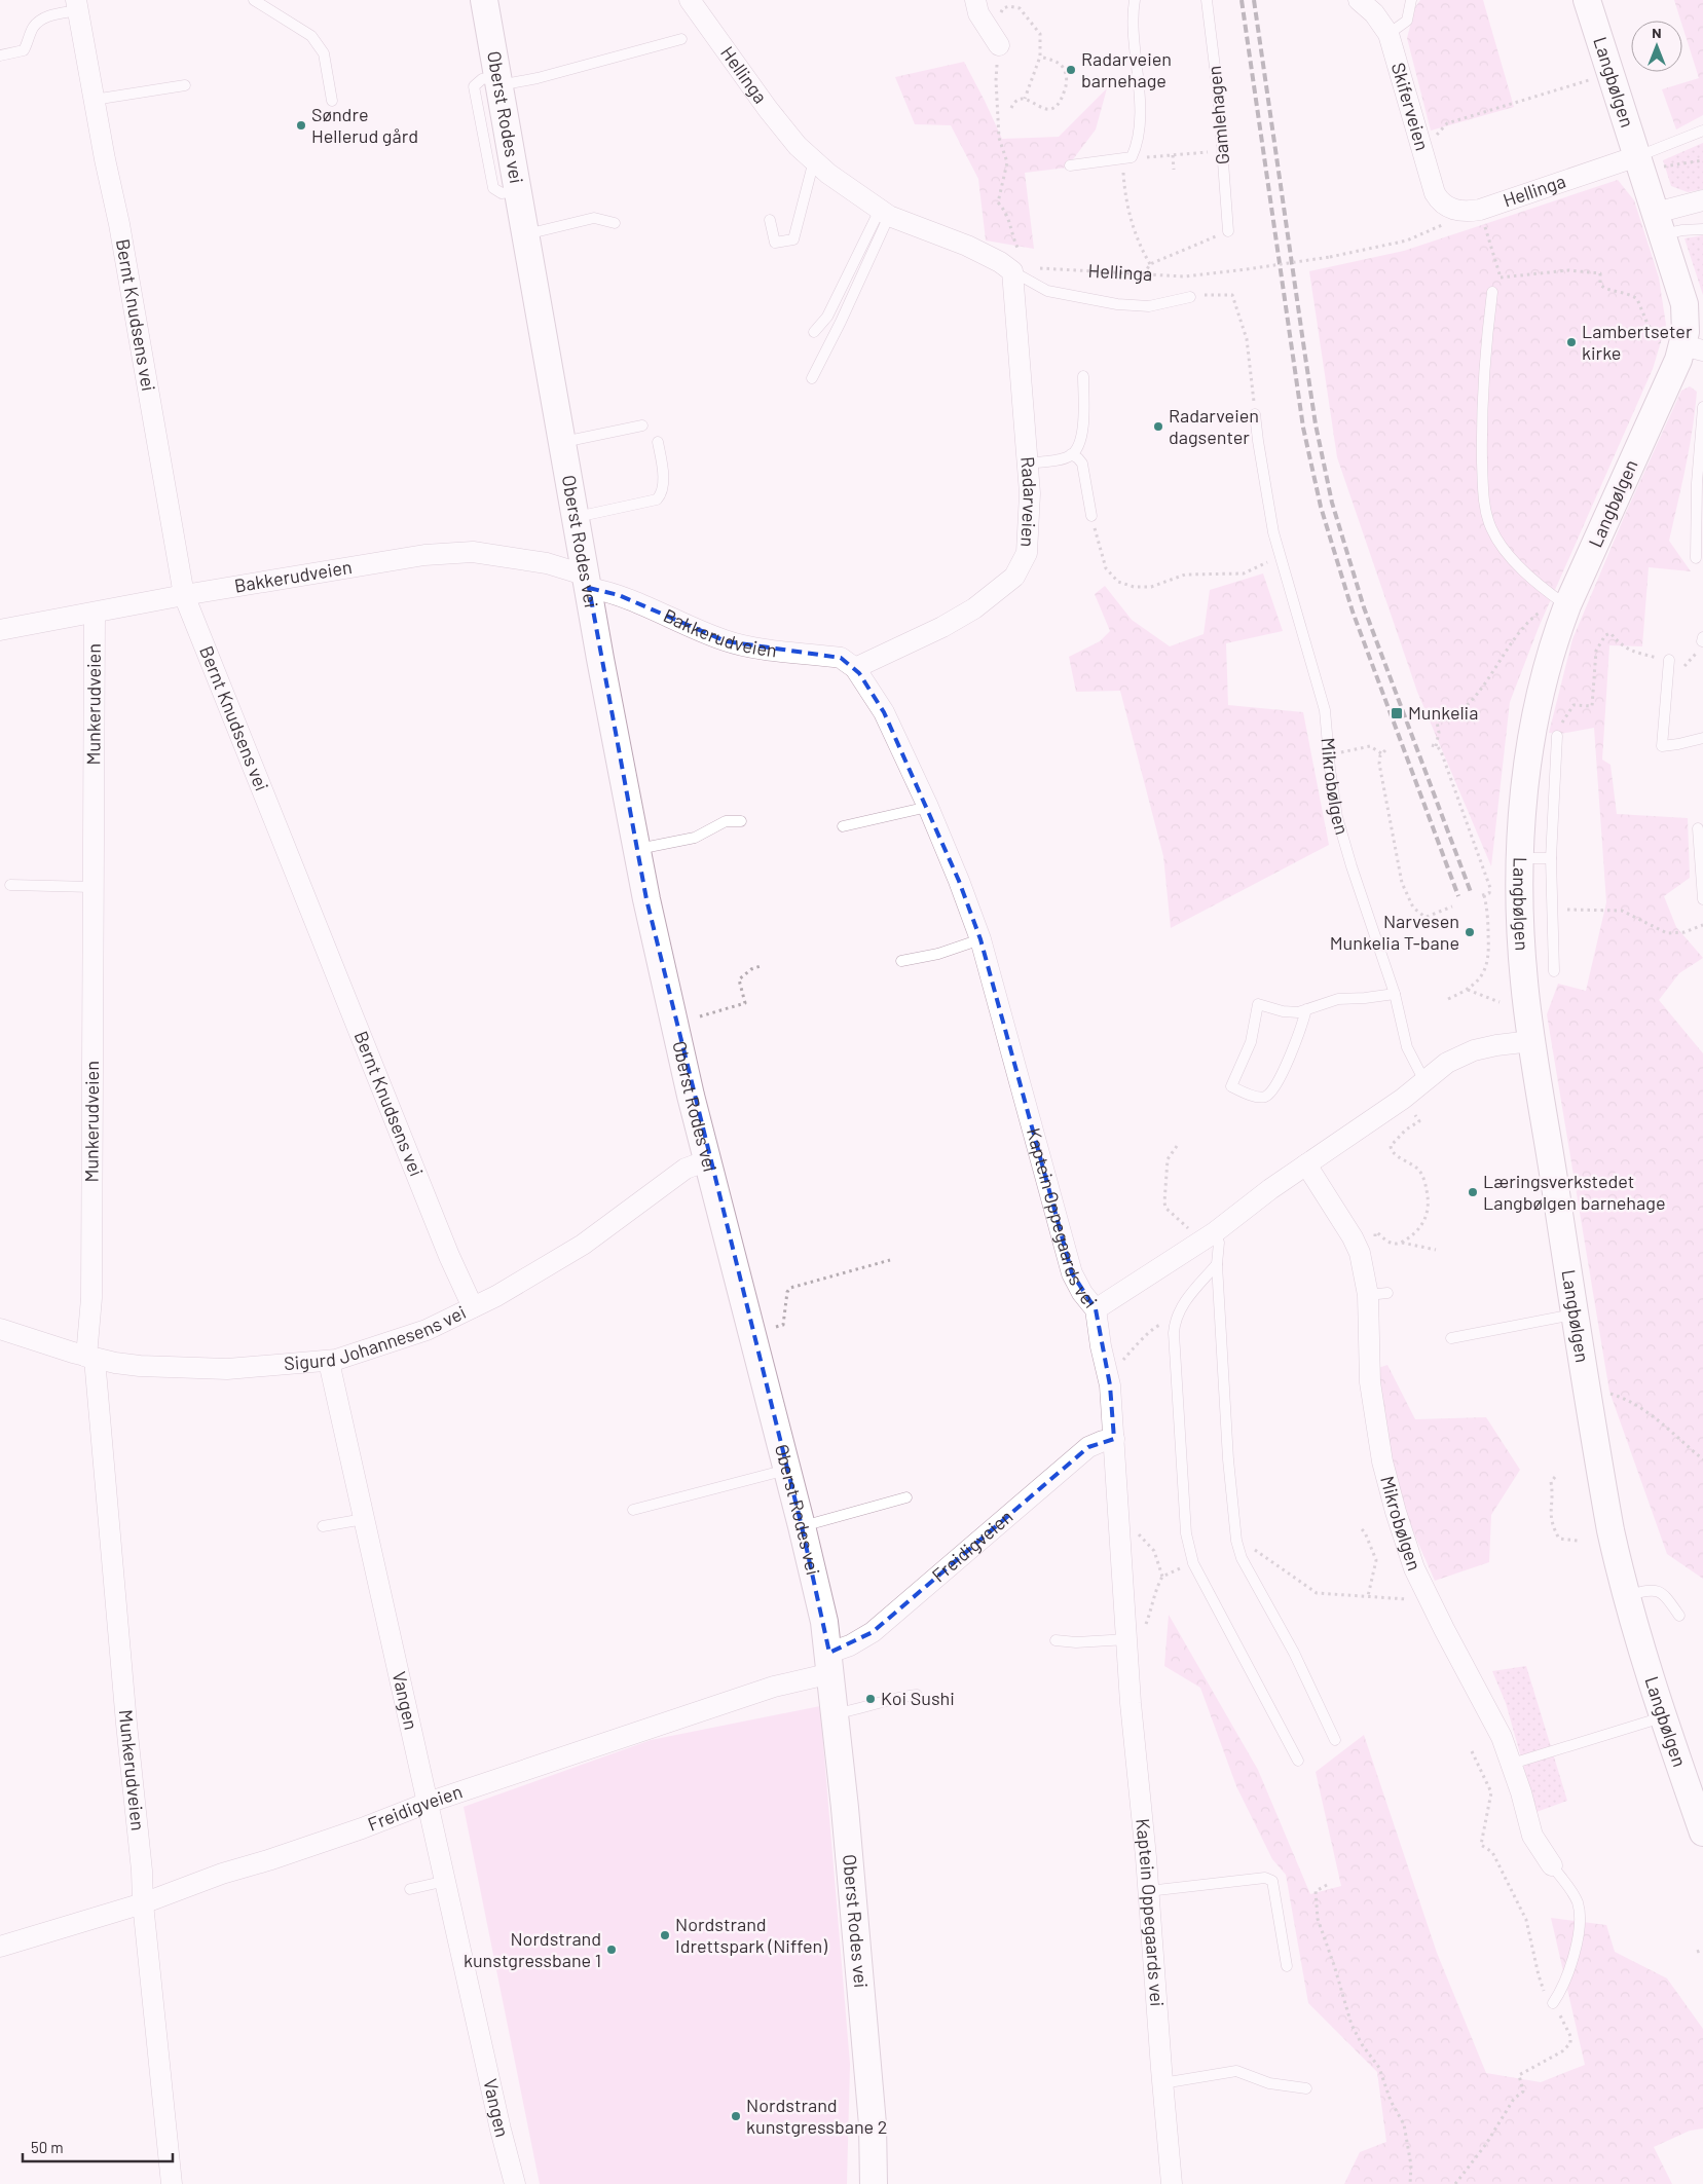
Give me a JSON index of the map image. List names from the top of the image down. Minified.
{"streets":{"street":["Hellinga","Langbølgen","Skiferveien","Oberst Rodes vei","Bernt Knudsens vei","Radarveien","Bakkerudveien","Munkerudveien","Mikrobølgen","Kaptein Oppegaards vei","Sigurd Johannesens vei","Freidigveien","Vangen"],"lane":["Gamlehagen"]},"crossings":[["Hellinga","Langbølgen"],["Hellinga","Skiferveien"],["Hellinga","Radarveien"],["Oberst Rodes vei","Bakkerudveien"],["Oberst Rodes vei","Sigurd Johannesens vei"],["Oberst Rodes vei","Freidigveien"],["Bernt Knudsens vei","Bakkerudveien"],["Bernt Knudsens vei","Sigurd Johannesens vei"],["Radarveien","Bakkerudveien"],["Radarveien","Kaptein Oppegaards vei"],["Bakkerudveien","Munkerudveien"],["Bakkerudveien","Kaptein Oppegaards vei"],["Munkerudveien","Sigurd Johannesens vei"],["Munkerudveien","Freidigveien"],["Kaptein Oppegaards vei","Freidigveien"],["Sigurd Johannesens vei","Vangen"],["Freidigveien","Vangen"]],"places":{"other":["Radarveien barnehage","Søndre Hellerud gård","Lambertseter kirke","Radarveien dagsenter","Narvesen Munkelia T-bane","Læringsverkstedet Langbølgen barnehage","Koi Sushi","Nordstrand Idrettspark (Niffen)","Nordstrand kunstgressbane 1","Nordstrand kunstgressbane 2"],"transit":["Munkelia"]},"scale_bar":"50 m","north":"top"}
